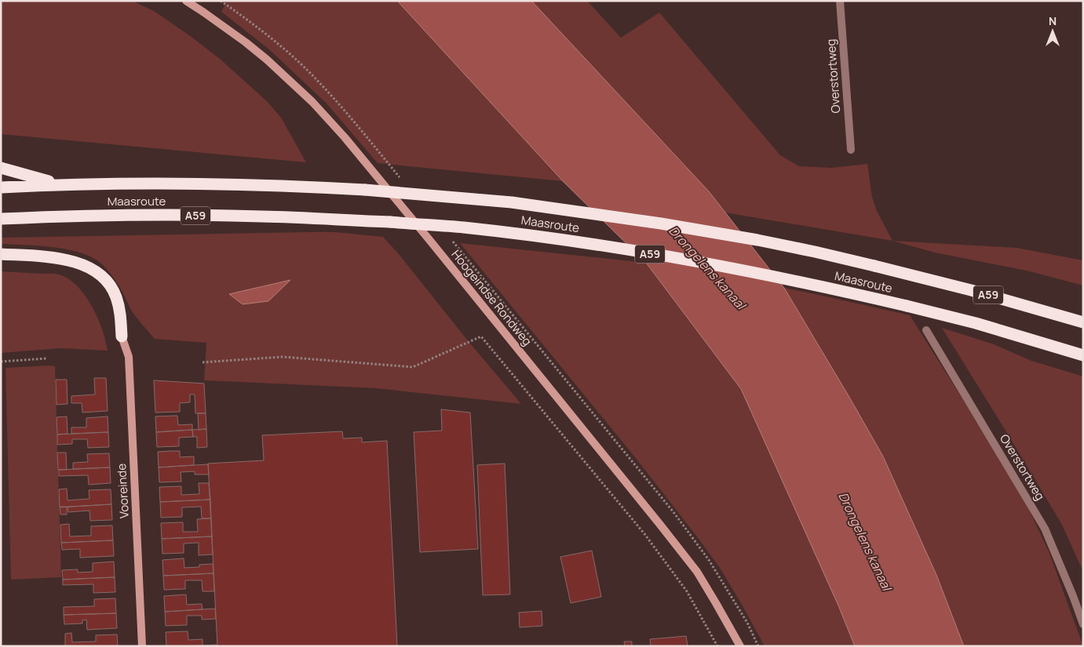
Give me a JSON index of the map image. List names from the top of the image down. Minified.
{"streets":{"highway":["Maasroute","A59"],"main road":["Hoogeindse Rondweg","Vooreinde"],"street":["Overstortweg"]},"crossings":[["Maasroute","A59"]],"water":["Drongelens kanaal"],"north":"top"}
